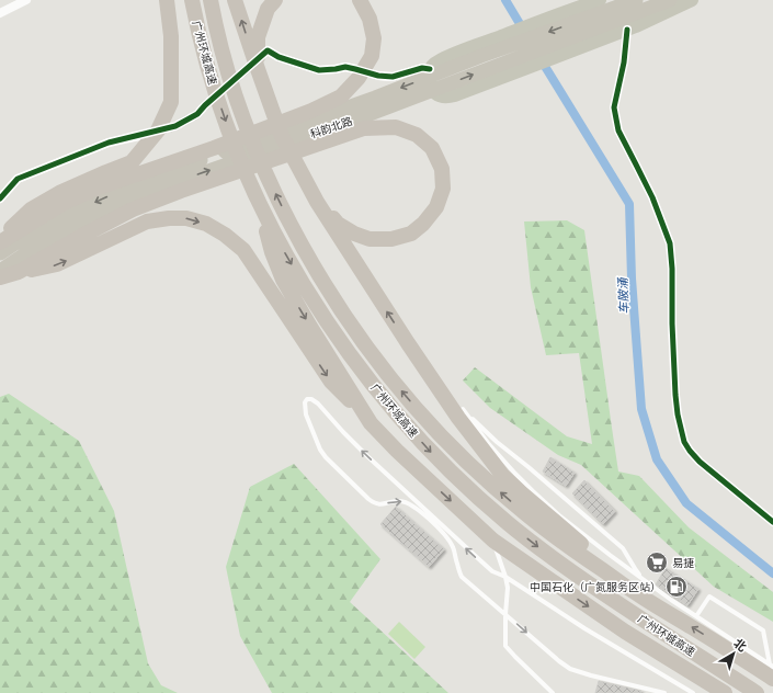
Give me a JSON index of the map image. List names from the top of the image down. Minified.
{"streets":{"highway":["广州环城高速","科韵北路"]},"water":["车陂涌"],"places":{"supermarket":["易捷"],"fuel station":["中国石化（广氮服务区站）"]},"north":"top right"}
